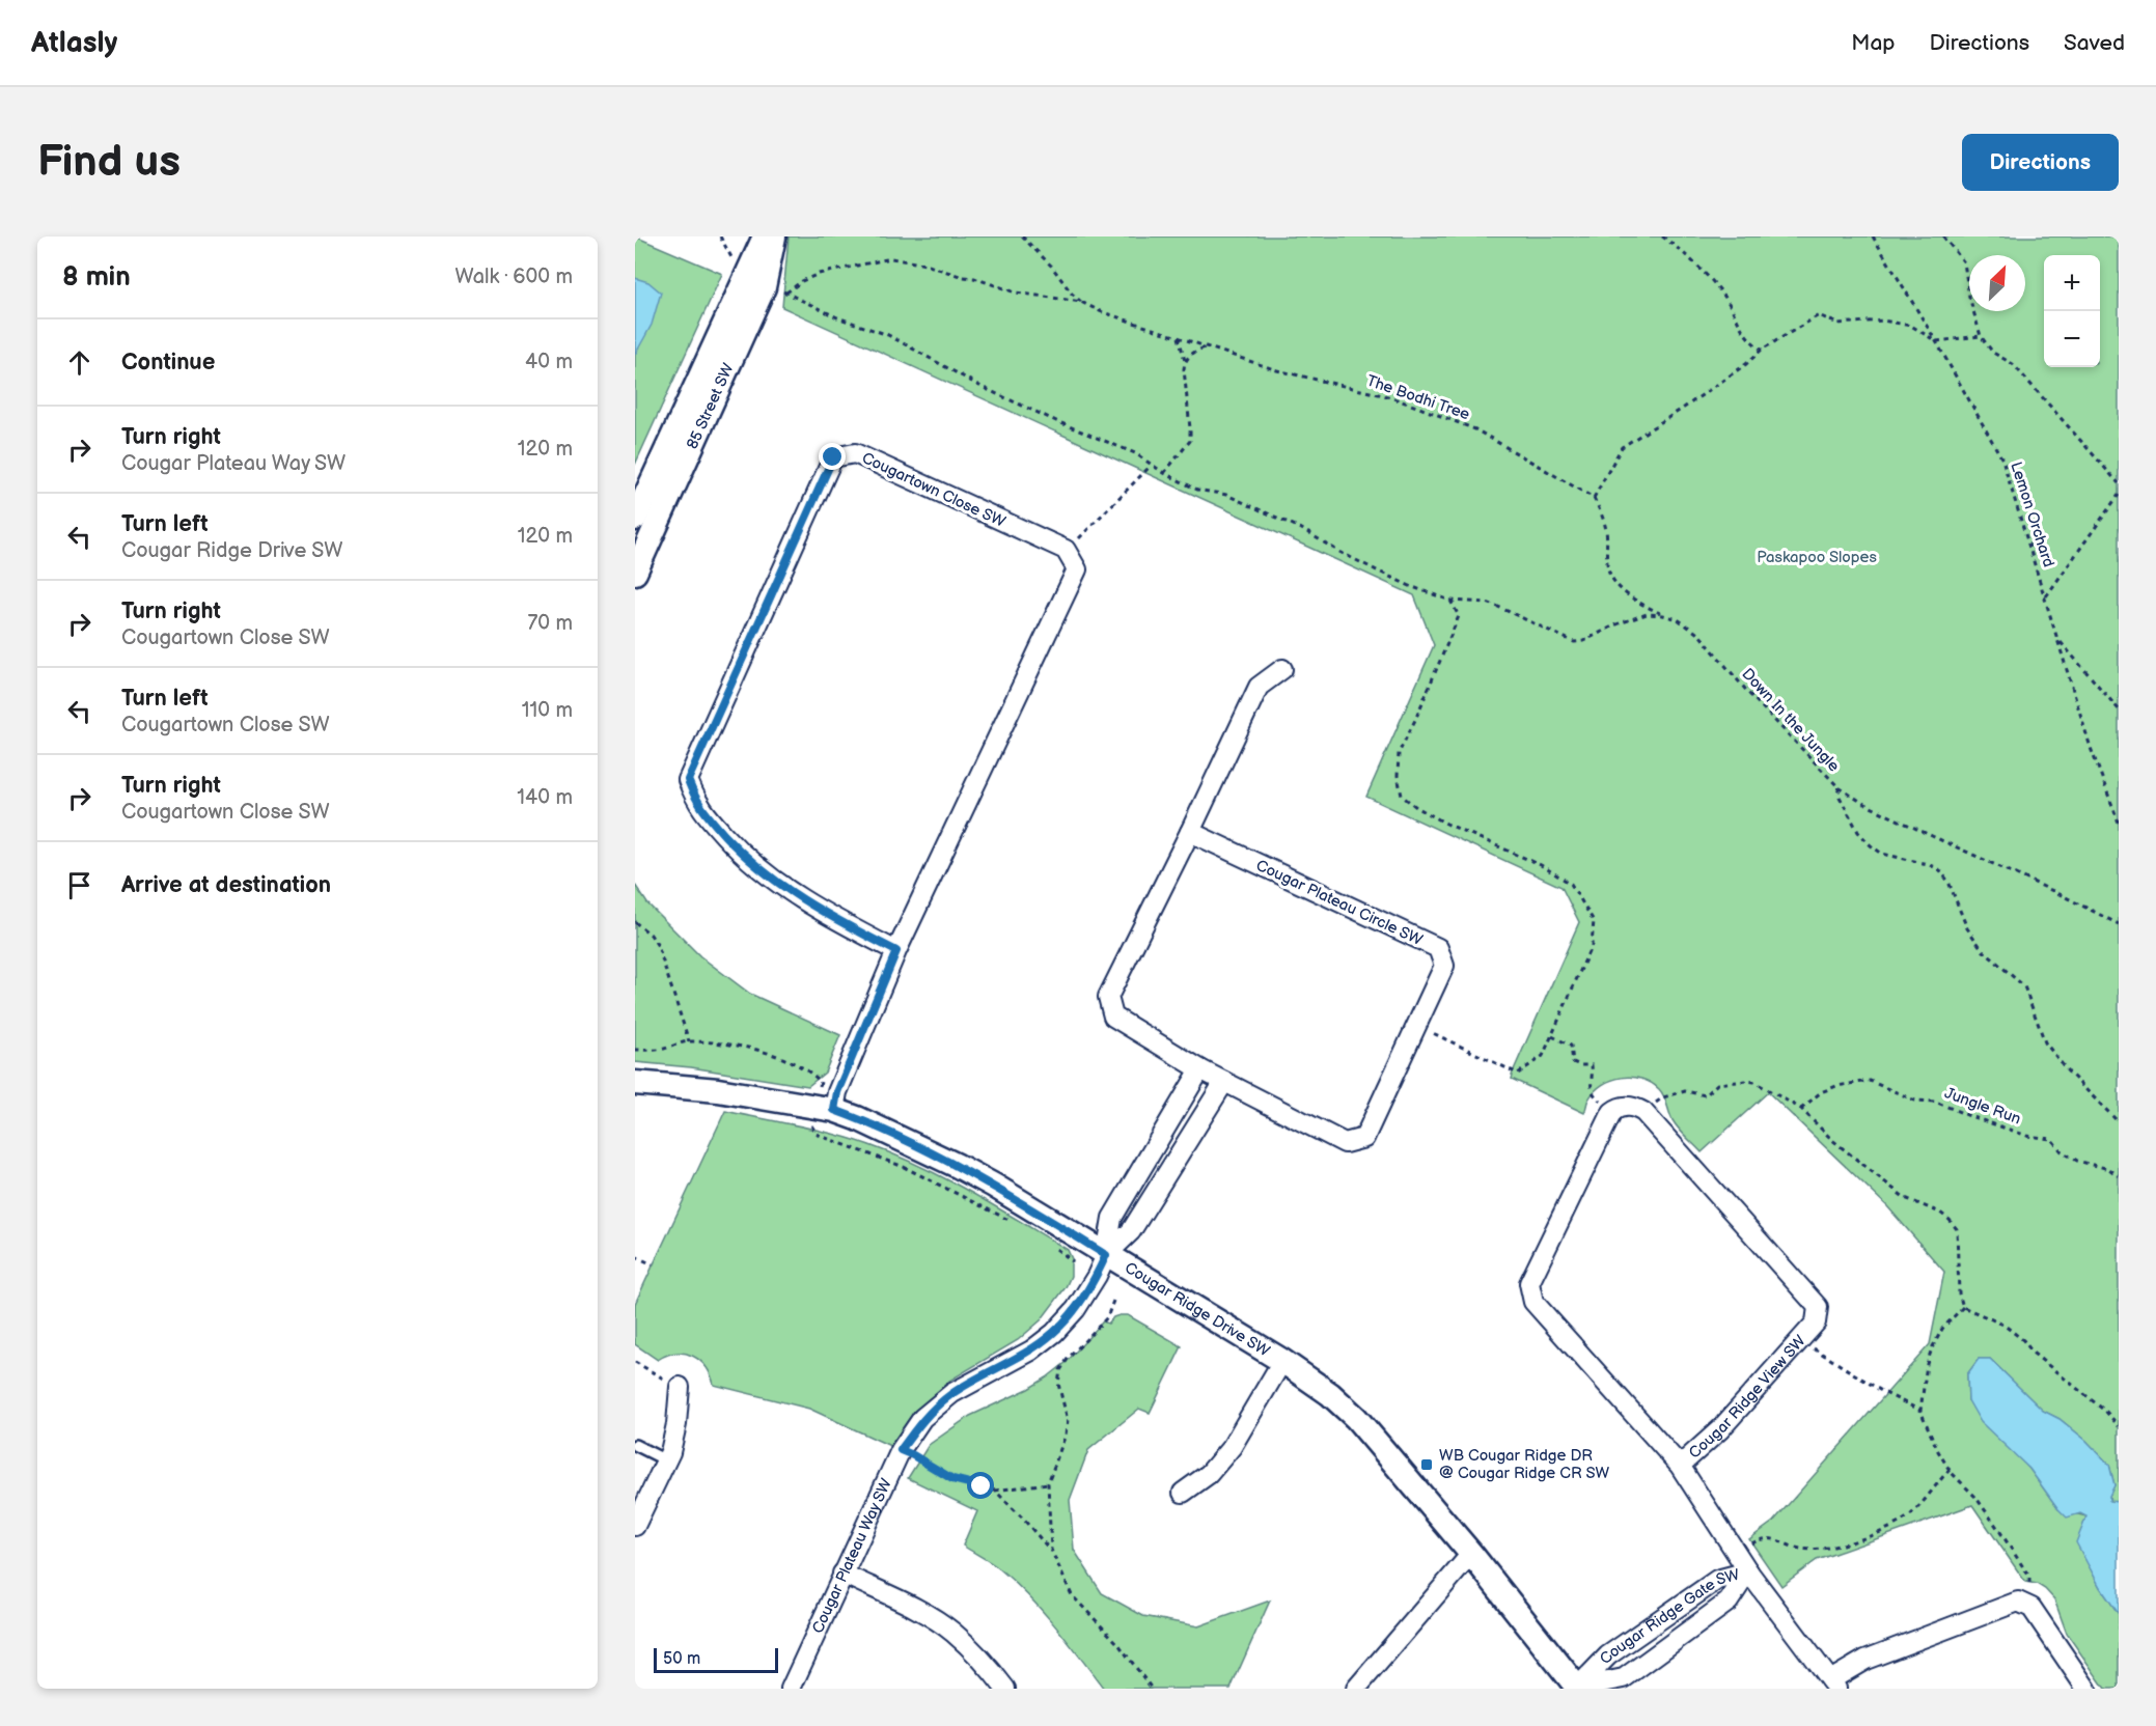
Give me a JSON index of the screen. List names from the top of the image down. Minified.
{"streets":{"street":["85 Street SW","Cougartown Close SW","Cougar Plateau Circle SW","Cougar Ridge Drive SW","Cougar Ridge View SW","Cougar Plateau Way SW","Cougar Ridge Gate SW"],"path":["The Bodhi Tree","Lemon Orchard","Down In the Jungle","Jungle Run"]},"crossings":[["The Bodhi Tree","Down In the Jungle"],["Cougar Ridge Drive SW","Cougar Plateau Way SW"],["Cougar Ridge Drive SW","Cougar Ridge Gate SW"]],"parks":["Paskapoo Slopes"],"places":{"transit":["WB Cougar Ridge DR @ Cougar Ridge CR SW"]},"scale_bar":"50 m","north":"top right","page":{"header":"Atlasly","nav":["Map","Directions","Saved"],"buttons":"Directions","title":"Find us","heading":["8 min","Walk · 600 m"],"map_buttons":["+","−"],"list":[["Continue","40 m"],["Turn right","Cougar Plateau Way SW","120 m"],["Turn left","Cougar Ridge Drive SW","120 m"],["Turn right","Cougartown Close SW","70 m"],["Turn left","Cougartown Close SW","110 m"],["Turn right","Cougartown Close SW","140 m"],"Arrive at destination"],"scale":"50 m"}}
